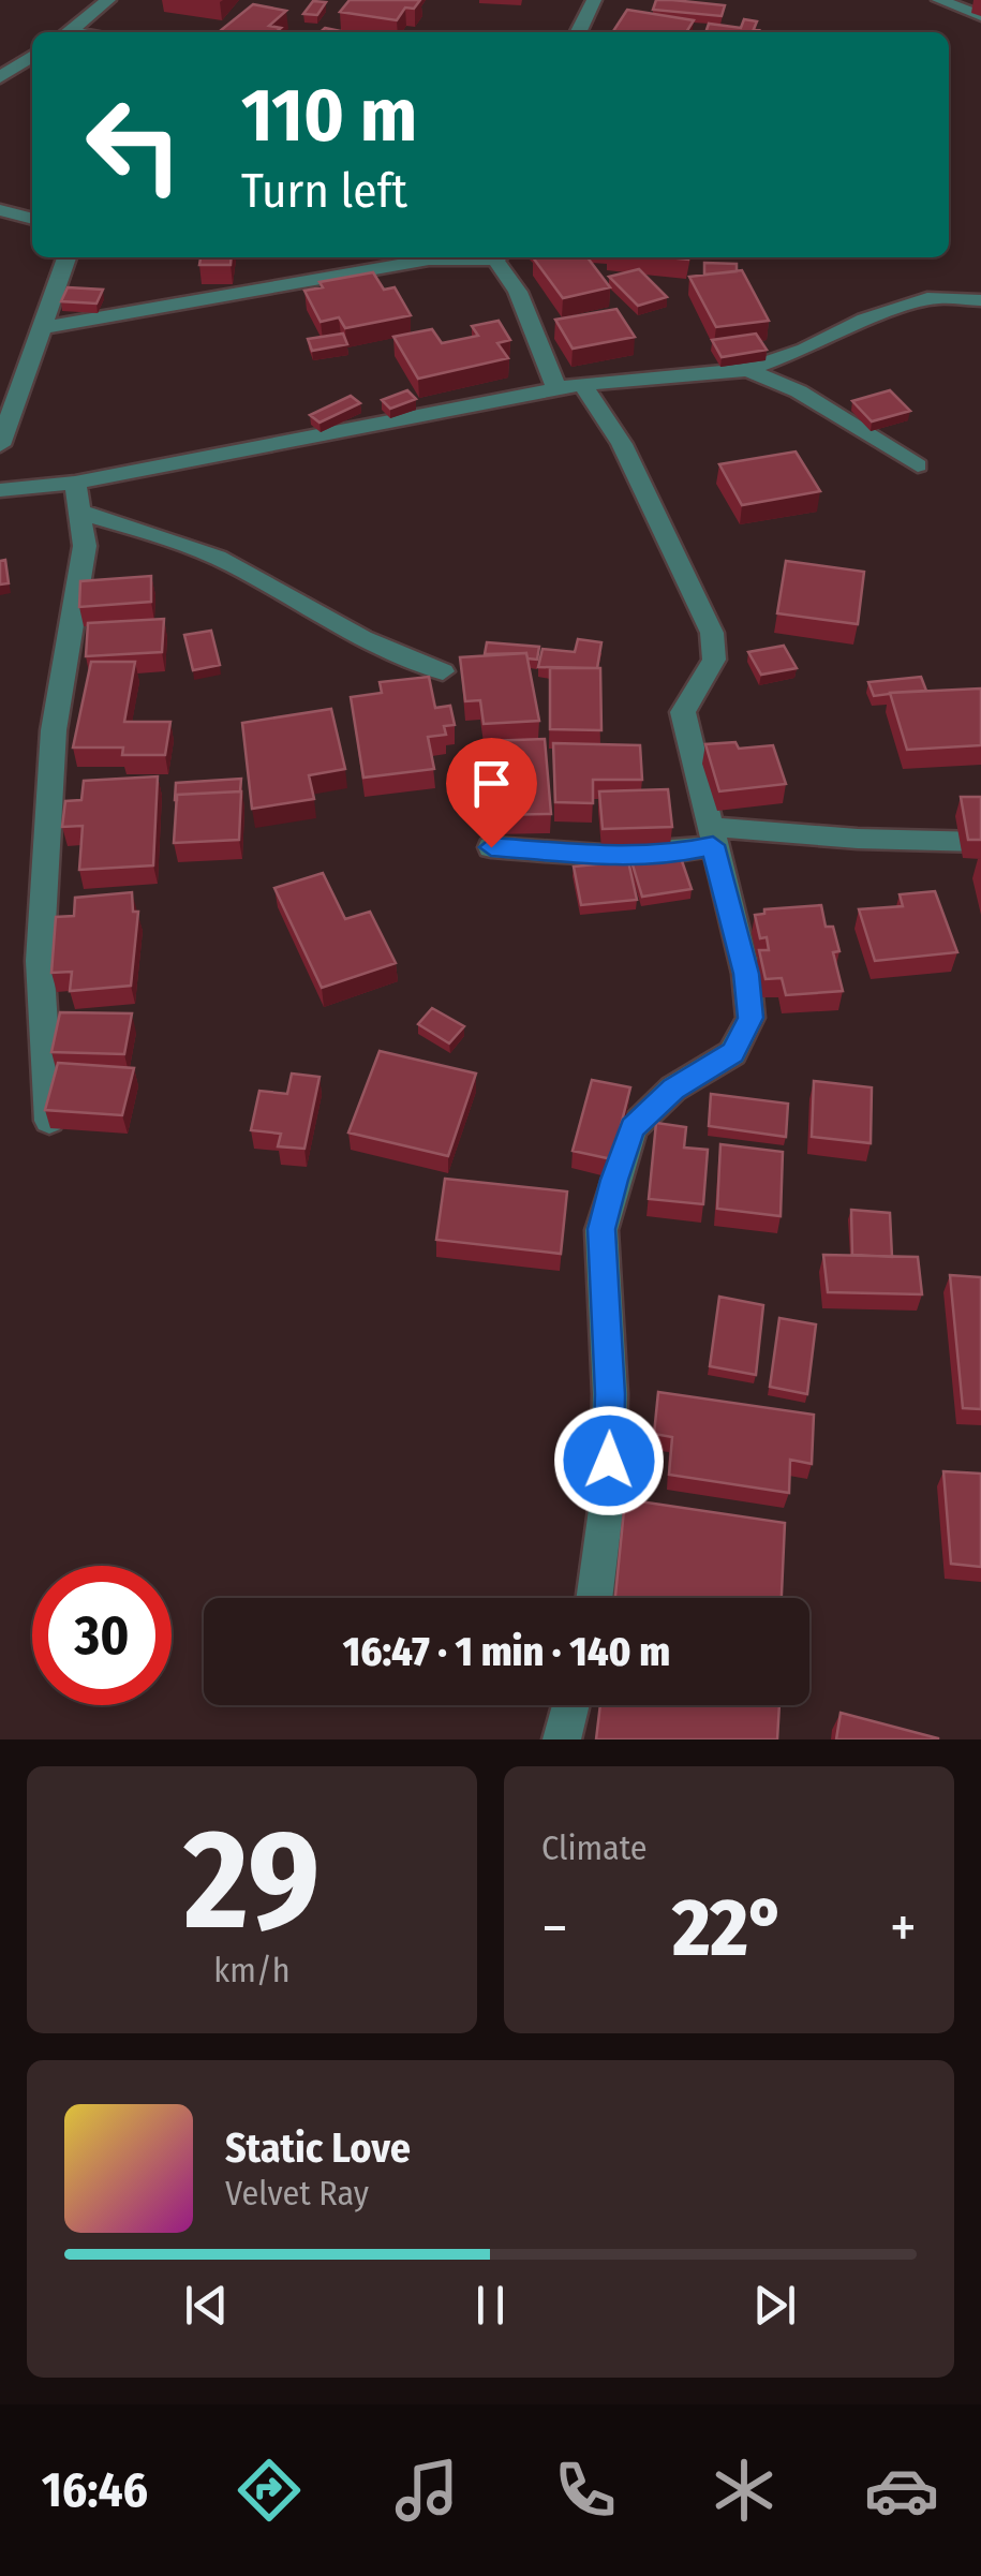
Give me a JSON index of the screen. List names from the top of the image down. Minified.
{"page":{"turn":["110 m","Turn left"],"limit":"30","trip":"16:47 · 1 min · 140 m","tile":[["29","km/h"],"Climate"],"heat":["−","22°","+"],"song":["Static Love","Velvet Ray"],"tabs":"16:46"}}
